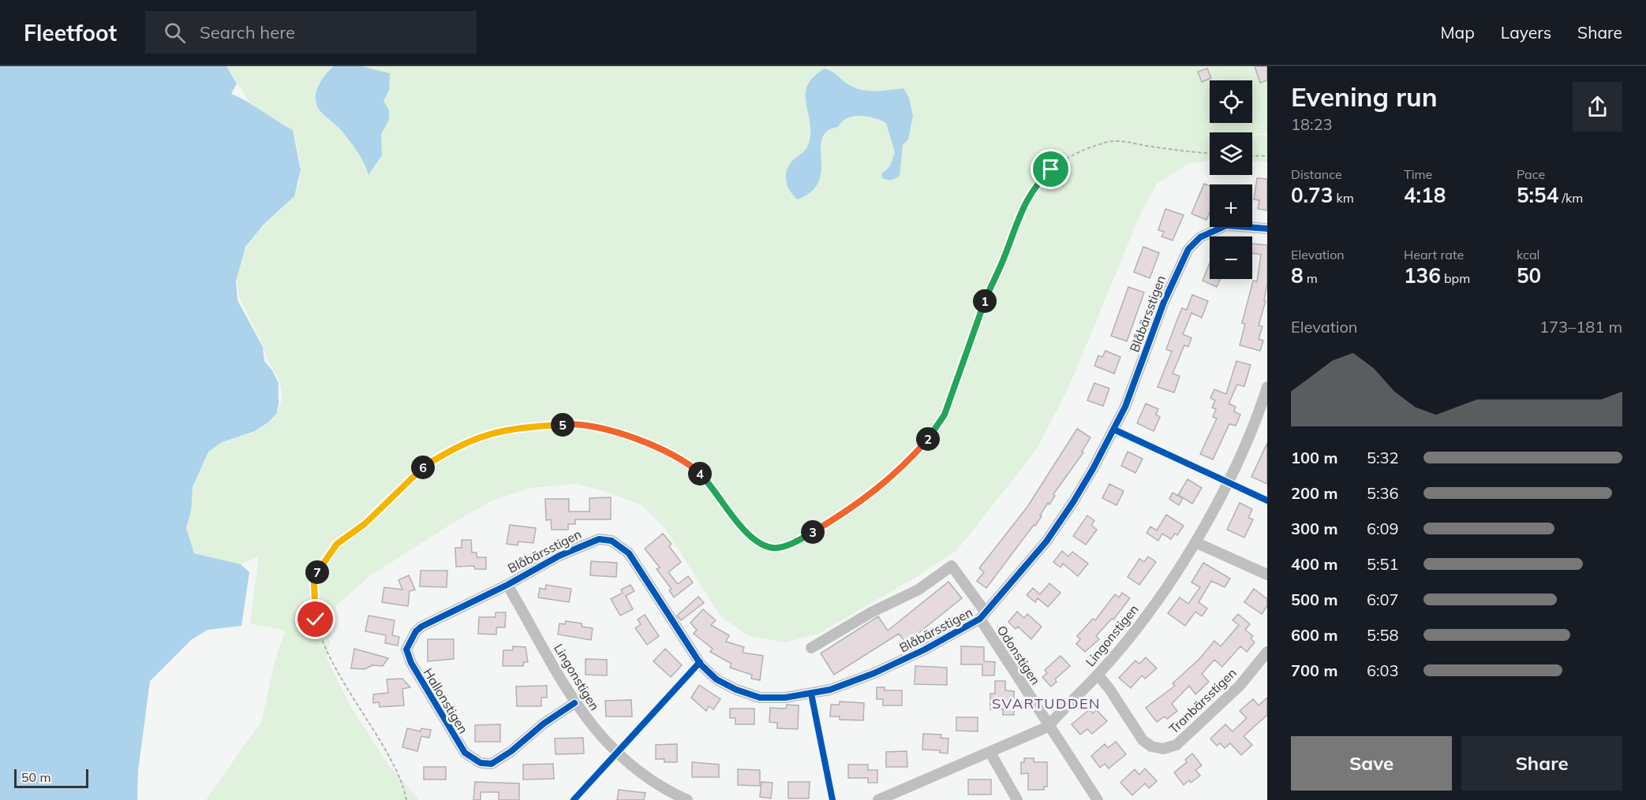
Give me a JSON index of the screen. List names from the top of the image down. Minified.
{"streets":{"street":["Blåbärsstigen","Lingonstigen","Odonstigen","Hallonstigen","Tranbärsstigen"]},"crossings":[["Blåbärsstigen","Lingonstigen"],["Blåbärsstigen","Odonstigen"],["Blåbärsstigen","Hallonstigen"],["Lingonstigen","Odonstigen"],["Lingonstigen","Hallonstigen"],["Lingonstigen","Tranbärsstigen"]],"districts":["SVARTUDDEN"],"scale_bar":"50 m","page":{"header":"Fleetfoot","search":"Search here","nav":["Map","Layers","Share"],"heading":["Evening run","18:23"],"map_buttons":["+","−"],"stats":[["Distance","0.73 km"],["Time","4:18"],["Pace","5:54 /km"],["Elevation","8 m"],["Heart rate","136 bpm"],["kcal","50"]],"pins":["1","5","2","6","4","3","7"],"chart":["Elevation","173–181 m"],"list":[{"name":"100 m","note":"5:32"},{"name":"200 m","note":"5:36"},{"name":"300 m","note":"6:09"},{"name":"400 m","note":"5:51"},{"name":"500 m","note":"6:07"},{"name":"600 m","note":"5:58"},{"name":"700 m","note":"6:03"}],"buttons":["Save","Share"],"scale":"50 m"}}
